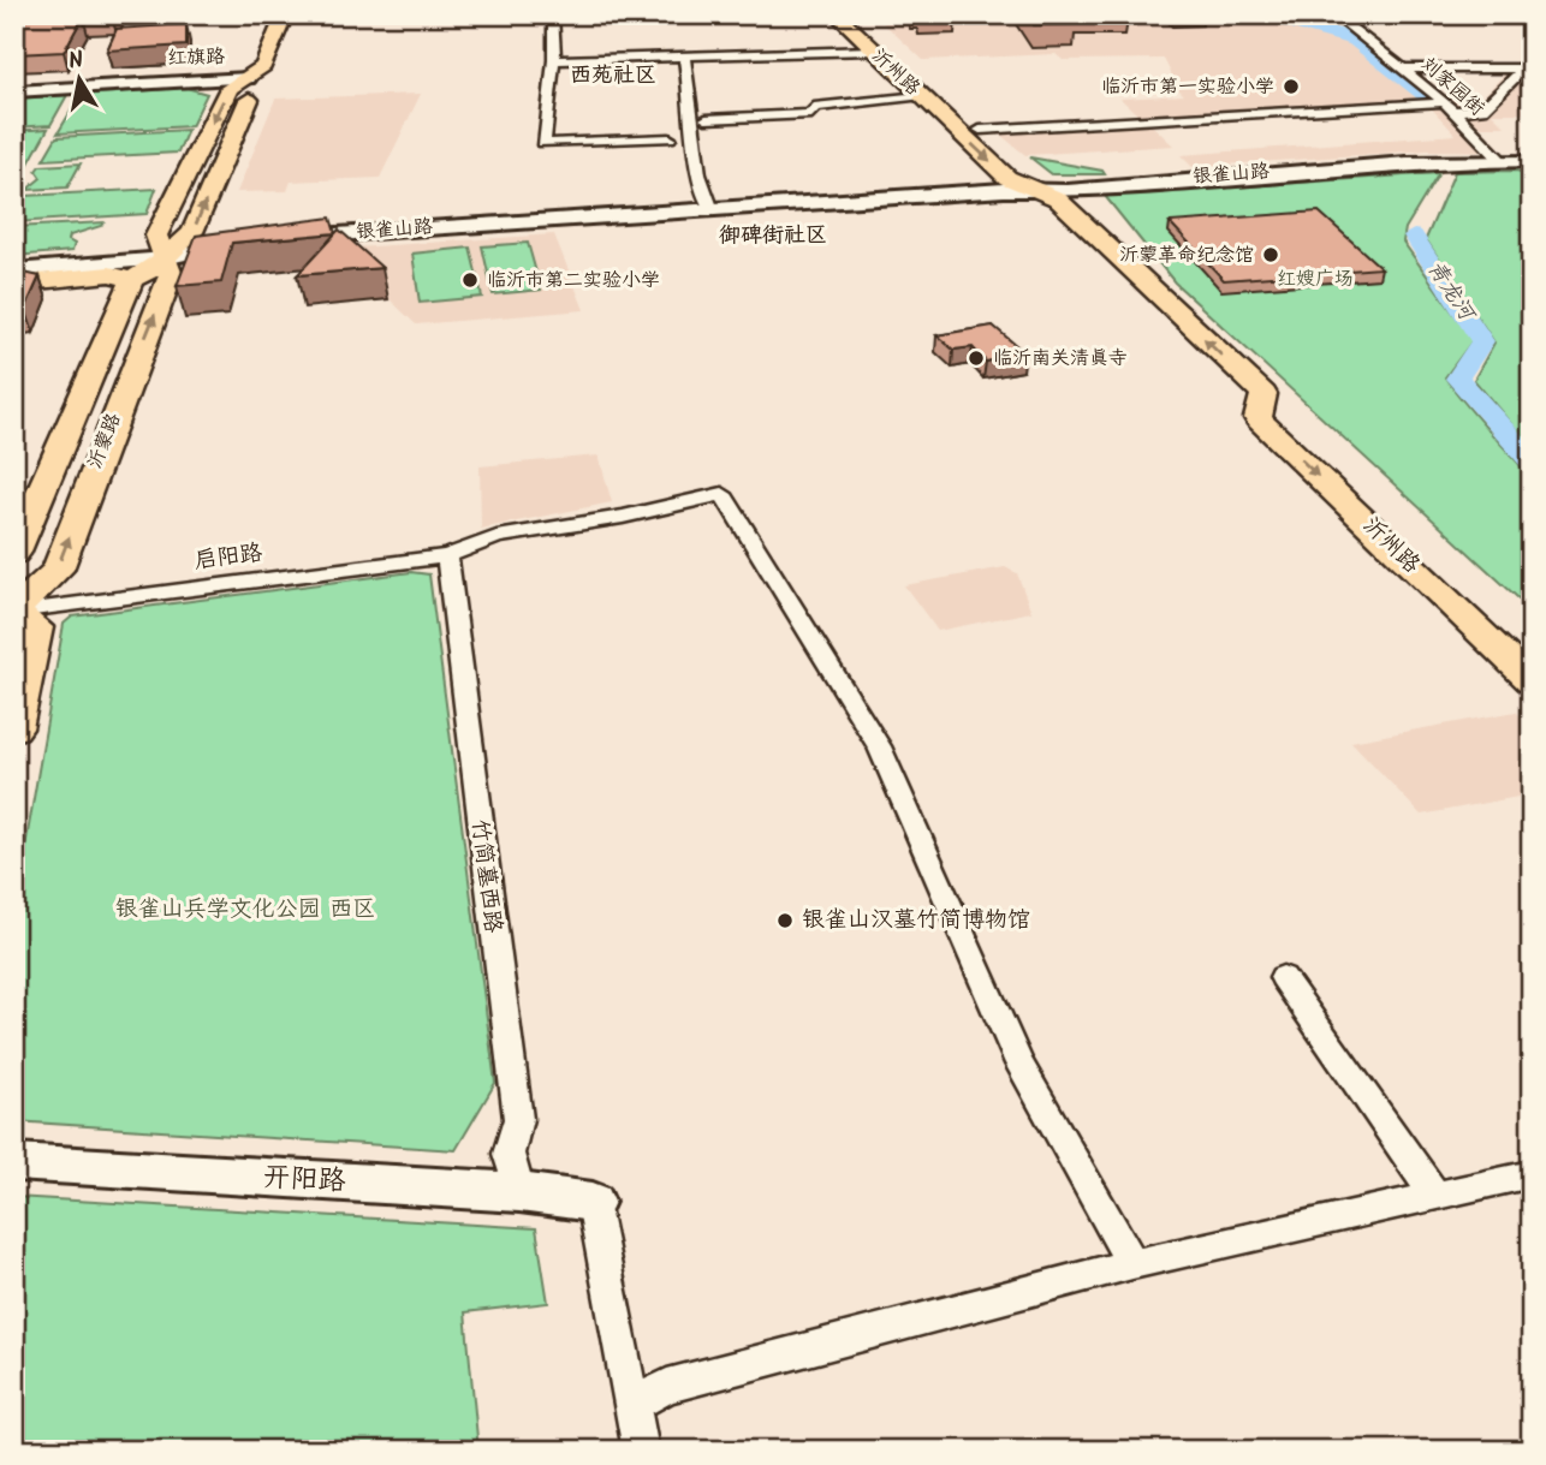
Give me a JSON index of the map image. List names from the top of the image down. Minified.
{"streets":{"main road":["红旗路","沂州路","银雀山路","沂蒙路","开阳路"],"street":["刘家园街","启阳路","竹简墓西路"]},"crossings":[["红旗路","沂蒙路"],["沂州路","银雀山路"],["刘家园街","银雀山路"],["沂蒙路","启阳路"],["启阳路","竹简墓西路"],["竹简墓西路","开阳路"]],"districts":["西苑社区","御碑街社区"],"water":["青龙河"],"parks":["红嫂广场","银雀山兵学文化公园 西区"],"places":["临沂市第一实验小学","沂蒙革命纪念馆","临沂市第二实验小学","临沂南关清真寺","银雀山汉墓竹简博物馆"],"north":"top"}
